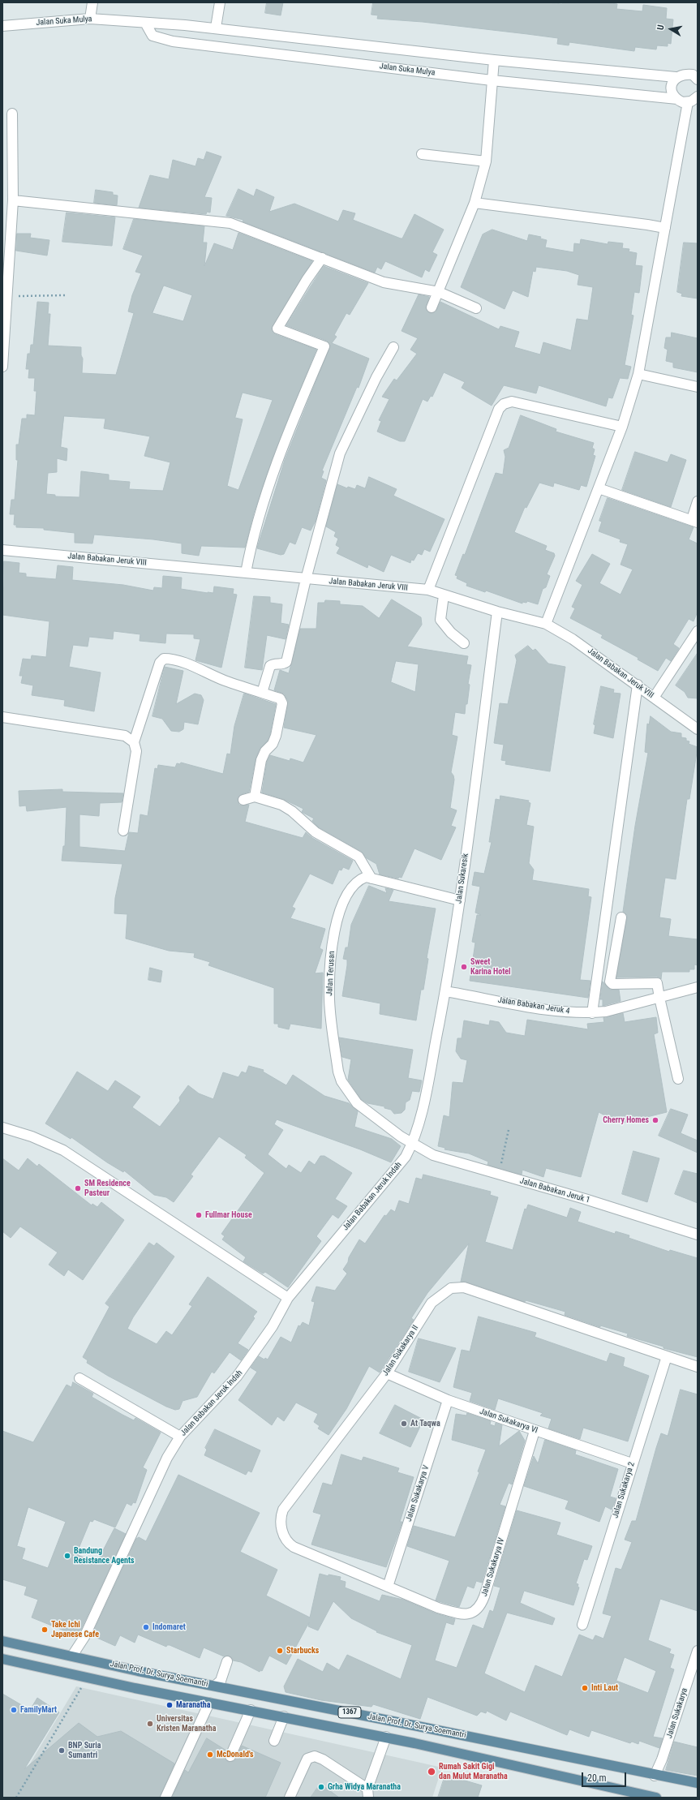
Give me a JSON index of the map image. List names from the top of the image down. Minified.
{"streets":{"main road":["Jalan Prof. Dr. Surya Soemantri","1367"],"street":["Jalan Suka Mulya","Jalan Babakan Jeruk VIII","Jalan Sukaresik","Jalan Terusan","Jalan Babakan Jeruk 4","Jalan Babakan Jeruk 1","Jalan Babakan Jeruk Indah","Jalan Sukakarya II","Jalan Sukakarya VI","Jalan Sukakarya 2","Jalan Sukakarya V","Jalan Sukakarya IV","Jalan Sukakarya"]},"crossings":[["Jalan Babakan Jeruk VIII","Jalan Sukaresik"],["Jalan Sukaresik","Jalan Terusan"],["Jalan Sukaresik","Jalan Babakan Jeruk 4"],["Jalan Sukaresik","Jalan Babakan Jeruk 1"],["Jalan Sukaresik","Jalan Babakan Jeruk Indah"],["Jalan Terusan","Jalan Babakan Jeruk 1"],["Jalan Terusan","Jalan Babakan Jeruk Indah"],["Jalan Babakan Jeruk 1","Jalan Babakan Jeruk Indah"],["Jalan Babakan Jeruk Indah","Jalan Prof. Dr. Surya Soemantri"],["Jalan Sukakarya II","Jalan Sukakarya VI"],["Jalan Sukakarya II","Jalan Sukakarya 2"],["Jalan Sukakarya II","Jalan Sukakarya V"],["Jalan Sukakarya II","Jalan Sukakarya IV"],["Jalan Sukakarya VI","Jalan Sukakarya 2"],["Jalan Sukakarya VI","Jalan Sukakarya V"],["Jalan Sukakarya VI","Jalan Sukakarya IV"],["Jalan Sukakarya V","Jalan Sukakarya IV"],["Jalan Prof. Dr. Surya Soemantri","Jalan Sukakarya"]],"places":["Sweet Karina Hotel","Cherry Homes","SM Residence Pasteur","Fullmar House","At Taqwa","Bandung Resistance Agents","Indomaret","Take Ichi Japanese Cafe","Starbucks","Inti Laut","Maranatha","FamilyMart","Universitas Kristen Maranatha","BNP Suria Sumantri","McDonald's","Rumah Sakit Gigi dan Mulut Maranatha","Grha Widya Maranatha"],"scale_bar":"20 m","north":"left"}
